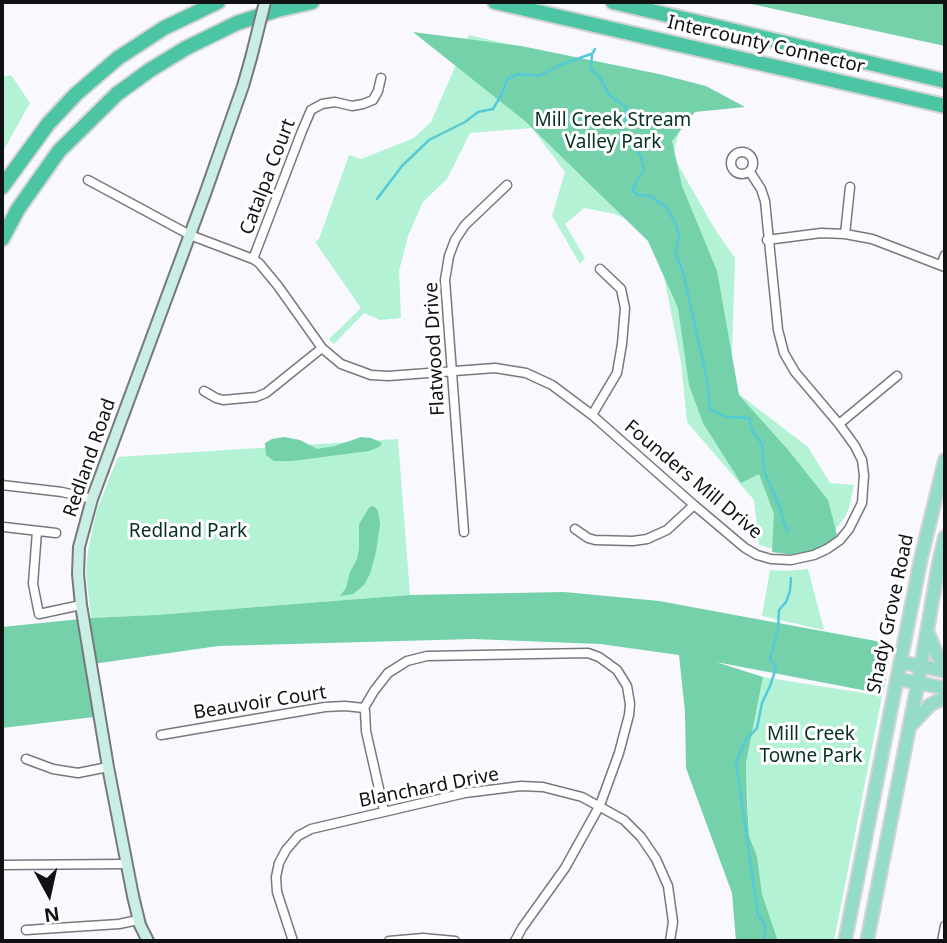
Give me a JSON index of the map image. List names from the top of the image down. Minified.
{"streets":{"highway":["Intercounty Connector"],"main road":["Redland Road","Shady Grove Road"],"street":["Catalpa Court","Flatwood Drive","Founders Mill Drive","Beauvoir Court","Blanchard Drive"]},"crossings":[["Catalpa Court","Founders Mill Drive"],["Flatwood Drive","Founders Mill Drive"],["Redland Road","Founders Mill Drive"]],"parks":["Mill Creek Stream Valley Park","Redland Park","Mill Creek Towne Park"],"north":"bottom"}
